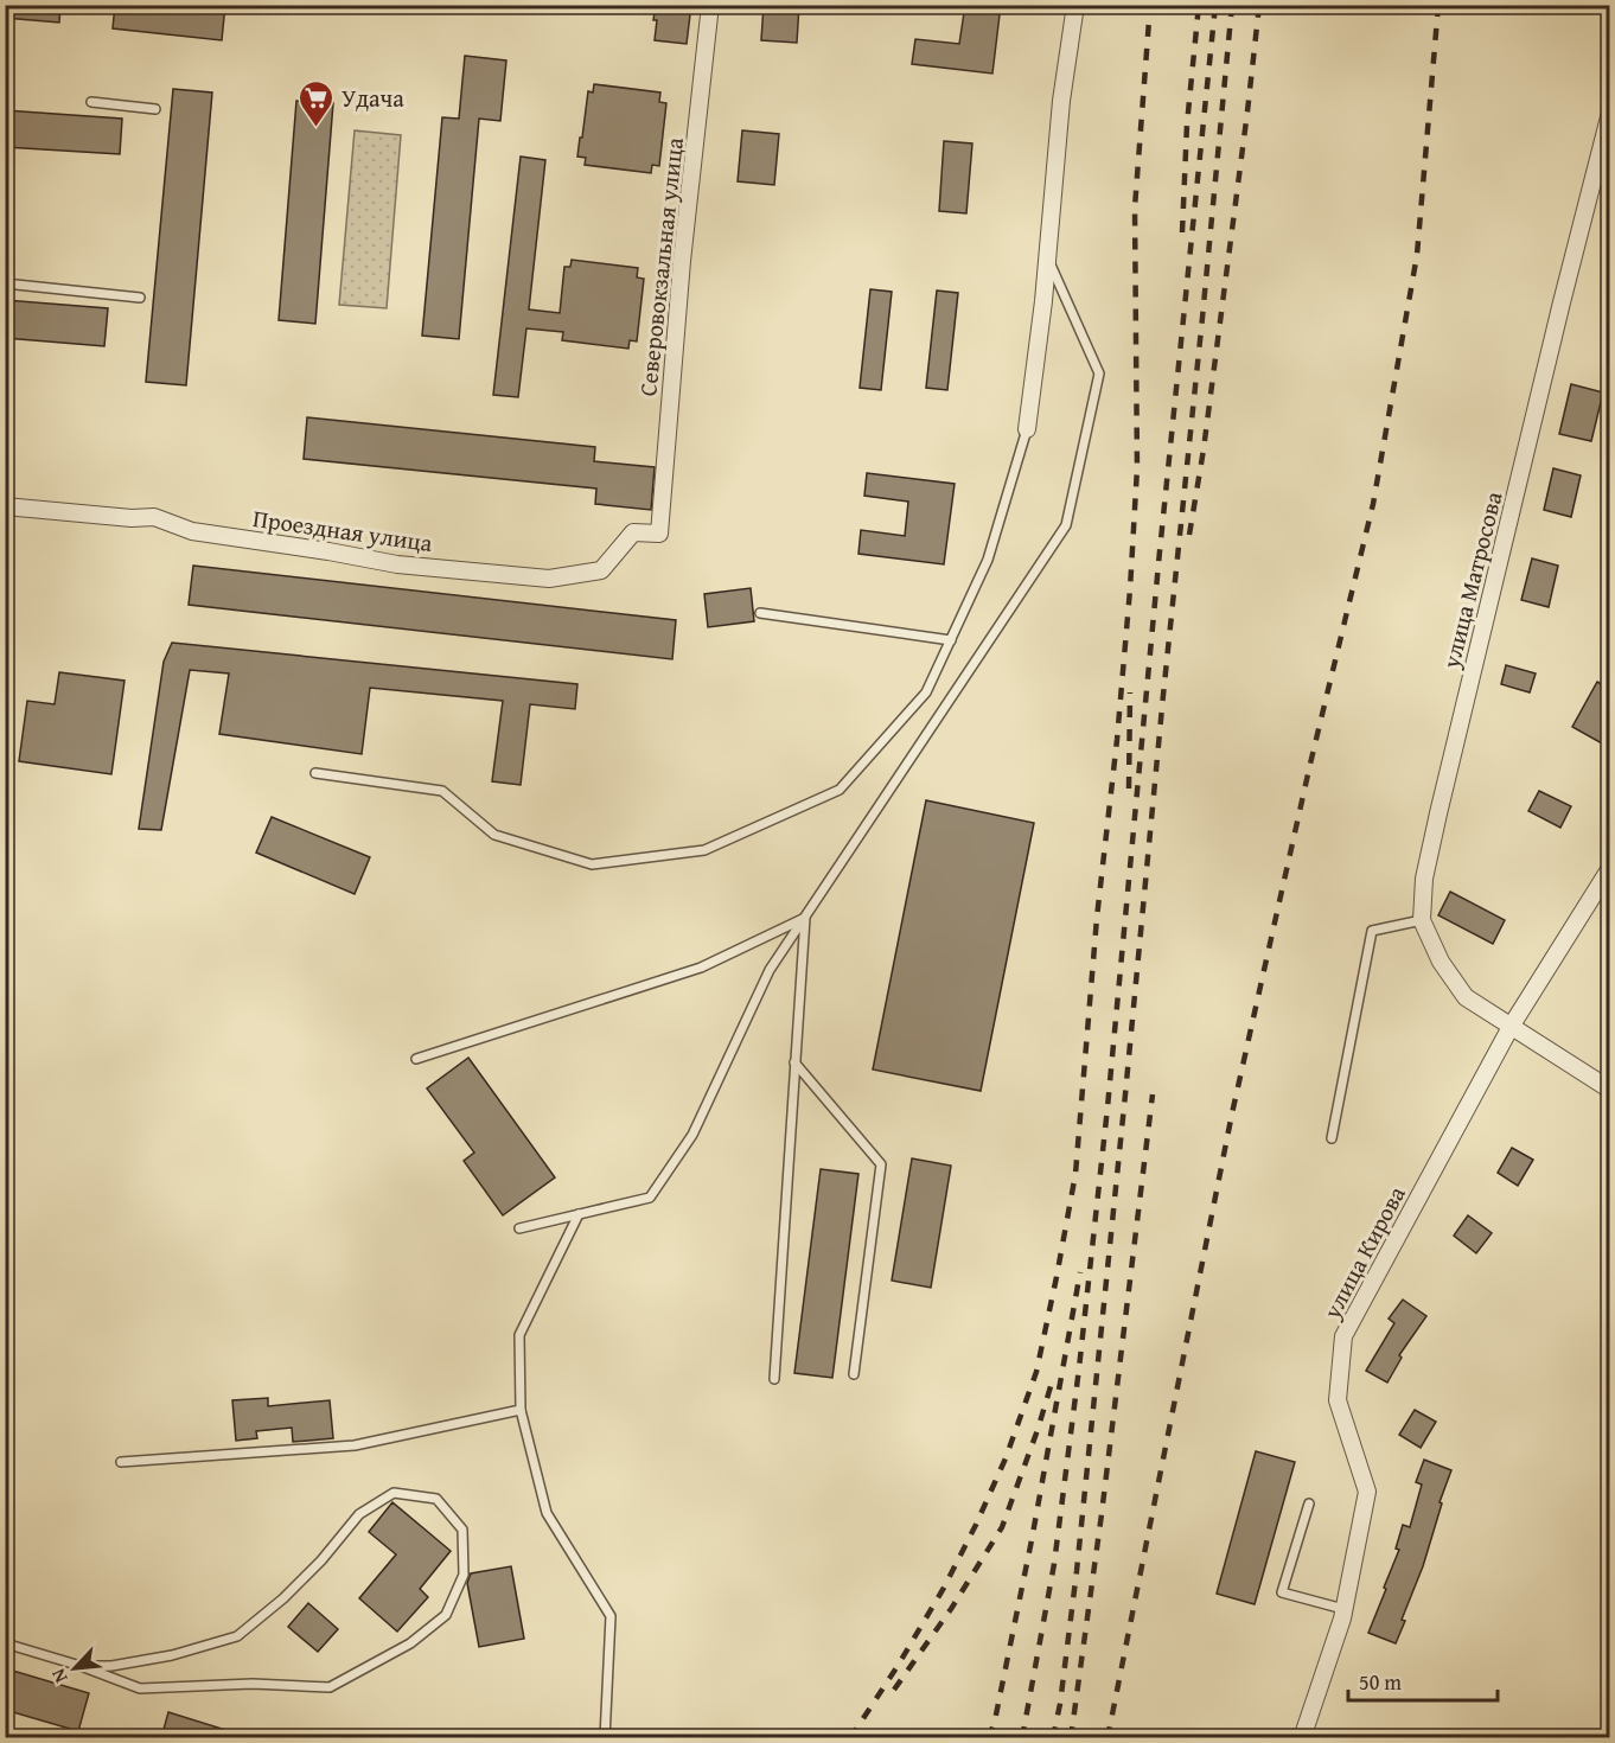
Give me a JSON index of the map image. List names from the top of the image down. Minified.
{"streets":{"street":["Северовокзальная улица","Проездная улица","улица Матросова","улица Кирова"]},"crossings":[["Северовокзальная улица","Проездная улица"],["улица Матросова","улица Кирова"]],"places":{"supermarket":["Удача"]},"scale_bar":"50 m","north":"bottom left"}
